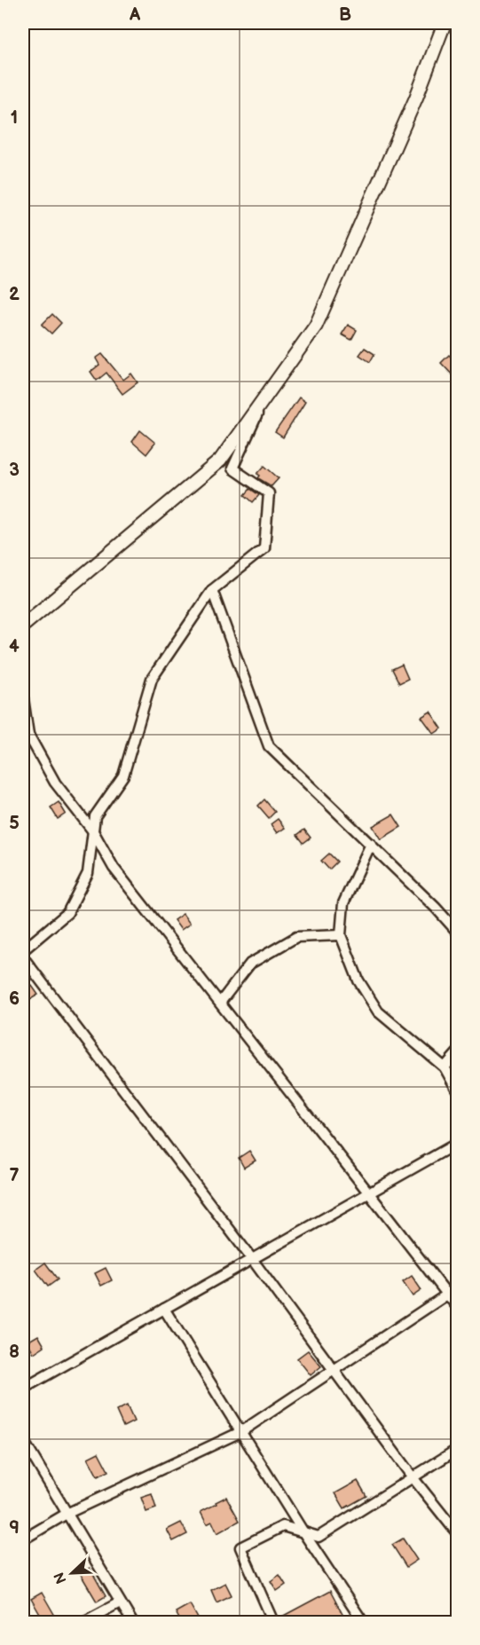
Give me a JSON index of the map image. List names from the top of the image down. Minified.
{"north":"bottom left","grid":{"columns":["A","B"],"rows":["1","2","3","4","5","6","7","8","9"]}}
